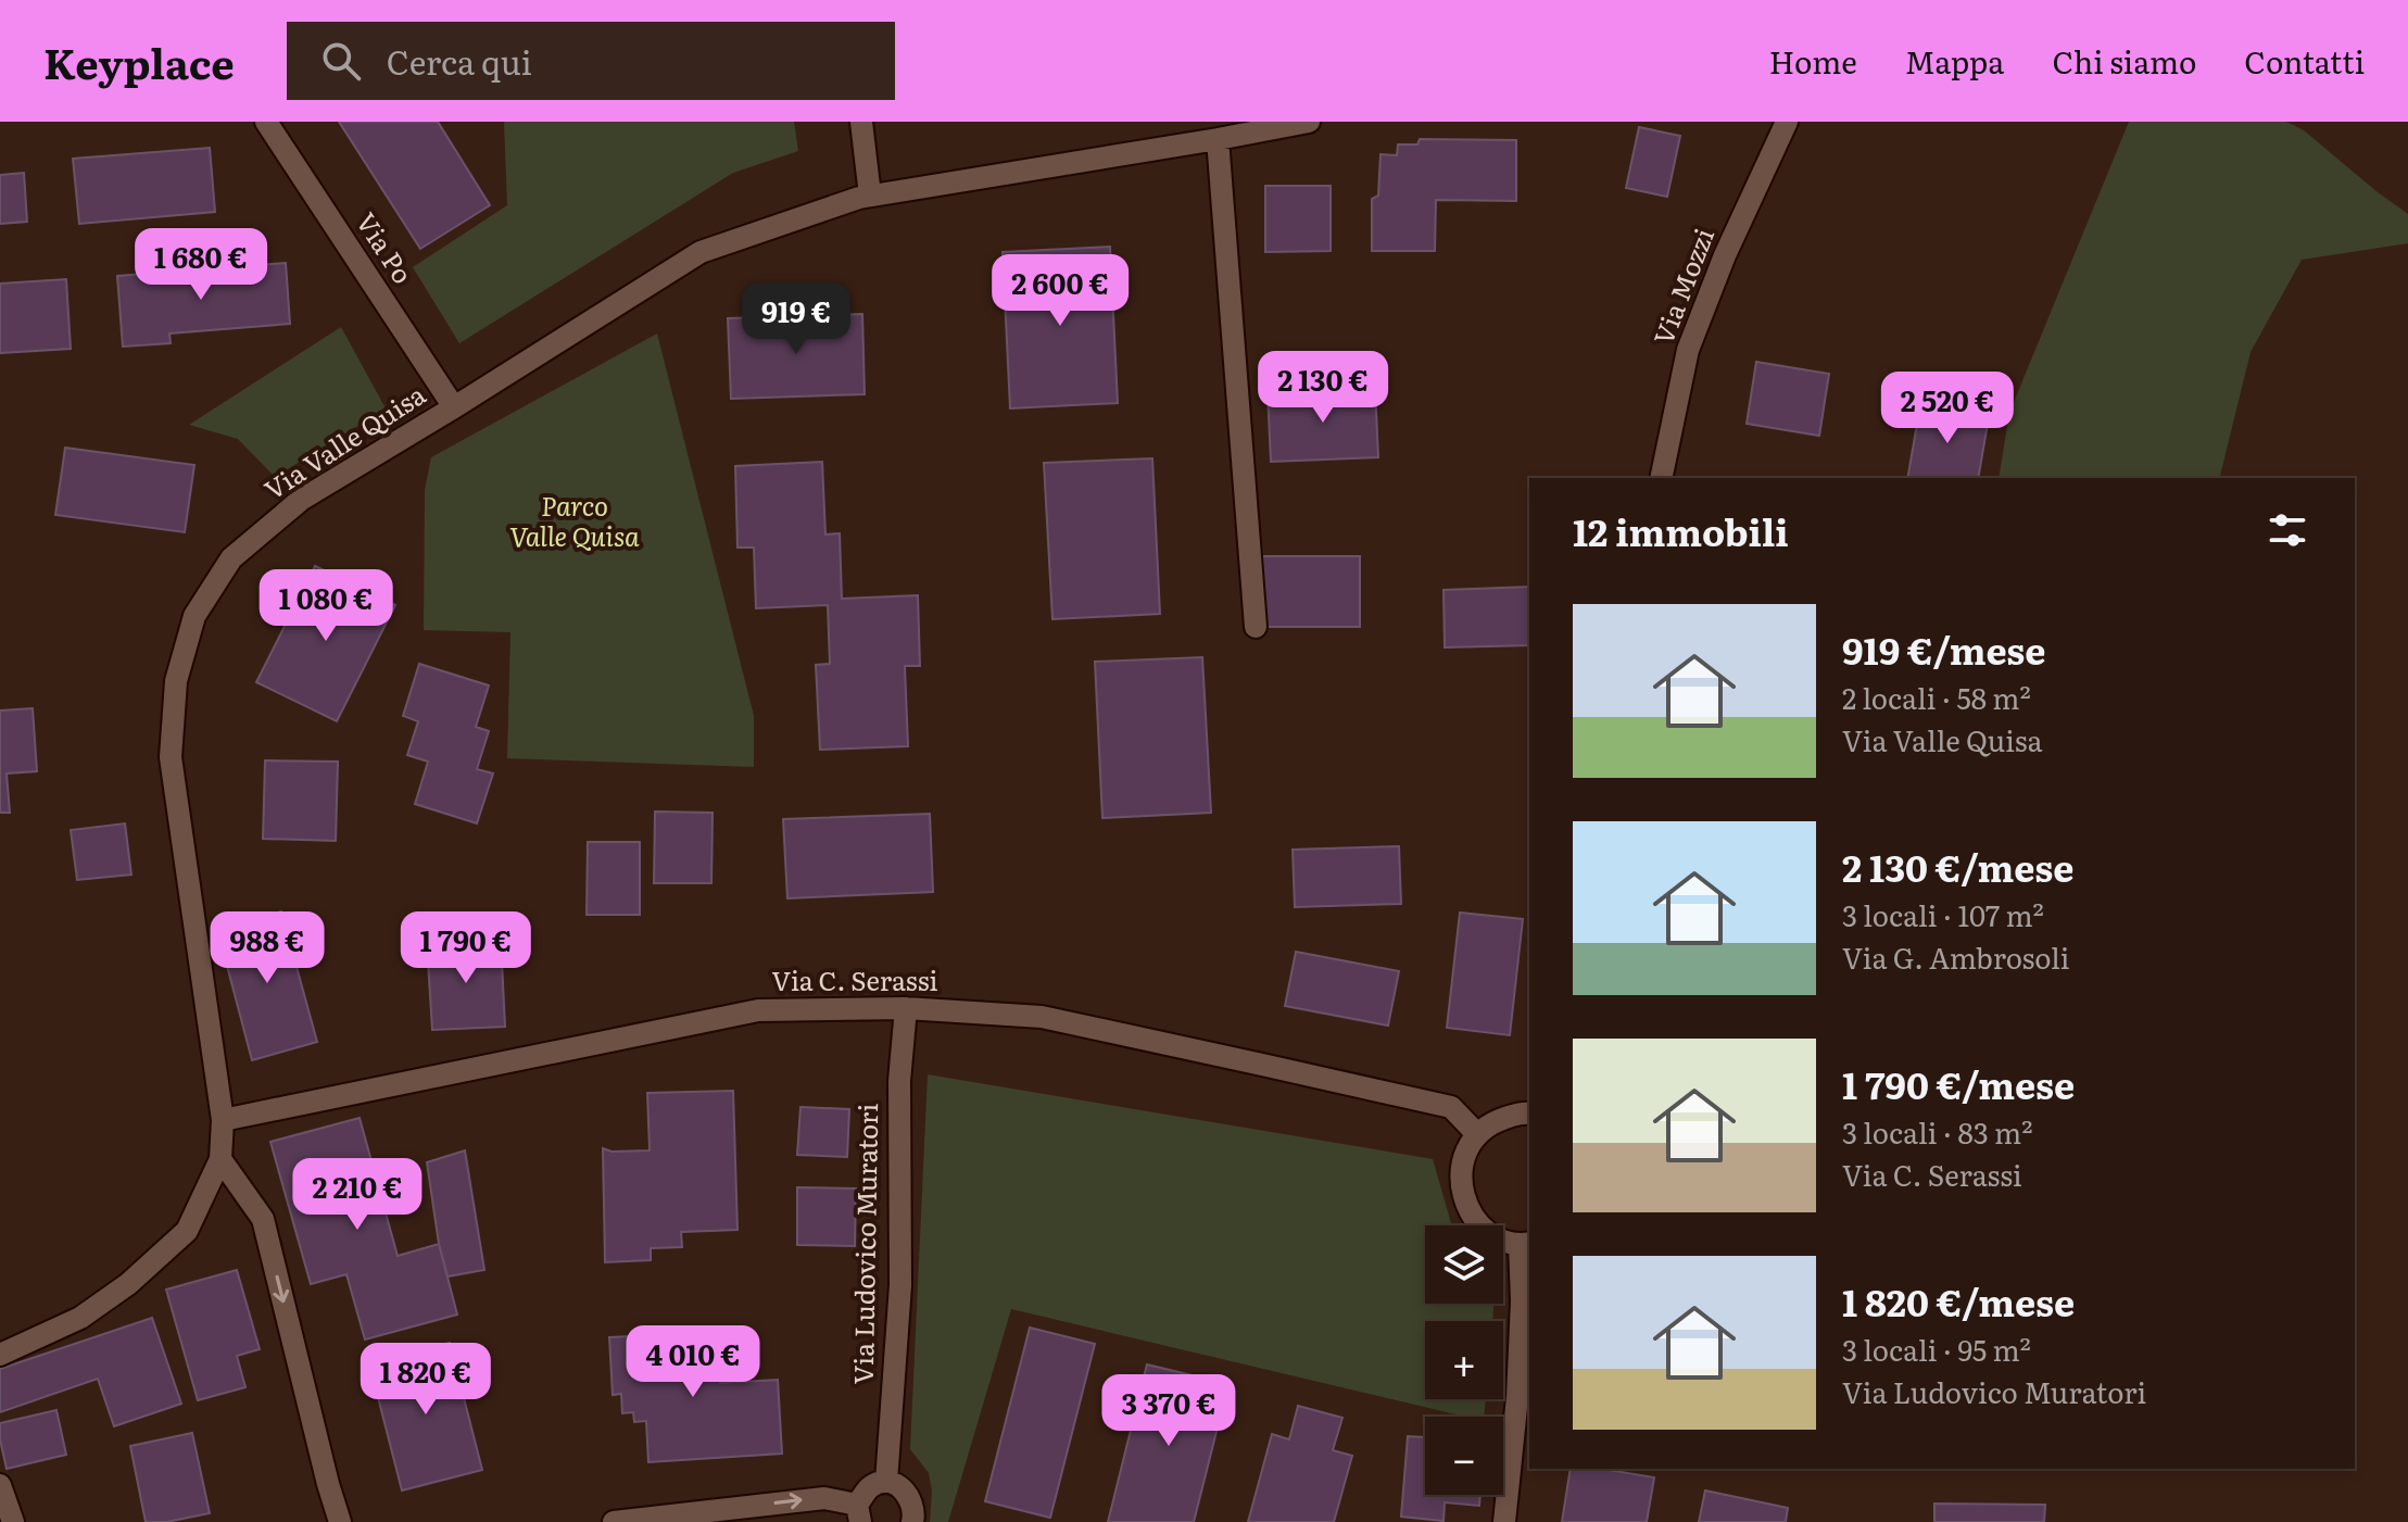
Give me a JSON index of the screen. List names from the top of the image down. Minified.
{"streets":{"street":["Via Po","Via Mozzi","Via Valle Quisa","Via C. Serassi","Via Ludovico Muratori"]},"crossings":[["Via Po","Via Valle Quisa"],["Via Valle Quisa","Via C. Serassi"],["Via C. Serassi","Via Ludovico Muratori"]],"parks":["Parco Valle Quisa"],"page":{"header":"Keyplace","search":"Cerca qui","nav":["Home","Mappa","Chi siamo","Contatti"],"price":["1 680 €","2 600 €","919 €","2 130 €","2 520 €","1 080 €","988 €","1 790 €","2 210 €","4 010 €","1 820 €","3 370 €"],"heading":"12 immobili","list":[{"name":"919 €/mese","note":"2 locali · 58 m² · Via Valle Quisa"},{"name":"2 130 €/mese","note":"3 locali · 107 m² · Via G. Ambrosoli"},{"name":"1 790 €/mese","note":"3 locali · 83 m² · Via C. Serassi"},{"name":"1 820 €/mese","note":"3 locali · 95 m² · Via Ludovico Muratori"}],"map_buttons":["+","−"]}}
